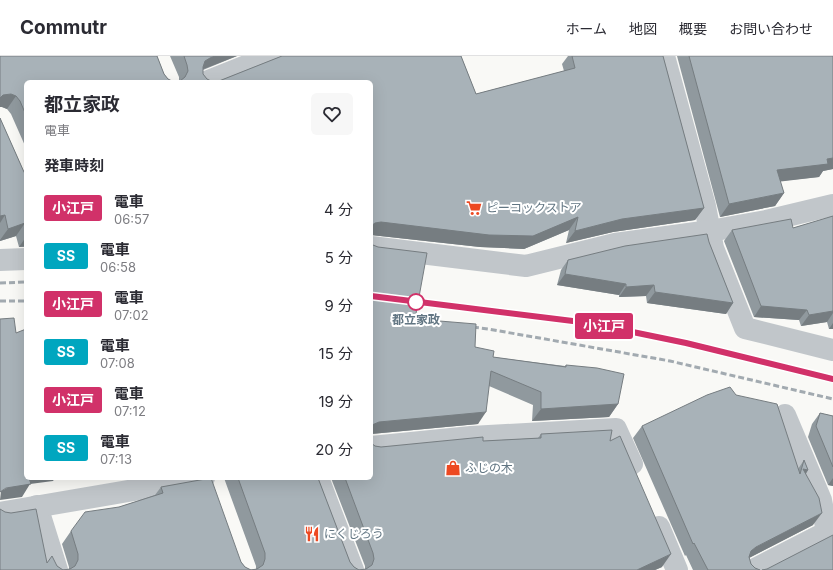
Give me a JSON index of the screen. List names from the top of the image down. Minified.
{"places":{"supermarket":["ピーコックストア"],"other":["都立家政"],"shop":["ふじの木"],"restaurant":["にくじろう"]},"page":{"header":"Commutr","nav":["ホーム","地図","概要","お問い合わせ"],"on_map":"小江戸","heading":[["都立家政","電車"],"発車時刻"],"list":[{"mark":"小江戸","name":"電車","note":"06:57","value":"4 分"},{"mark":"SS","name":"電車","note":"06:58","value":"5 分"},{"mark":"小江戸","name":"電車","note":"07:02","value":"9 分"},{"mark":"SS","name":"電車","note":"07:08","value":"15 分"},{"mark":"小江戸","name":"電車","note":"07:12","value":"19 分"},{"mark":"SS","name":"電車","note":"07:13","value":"20 分"}]}}
